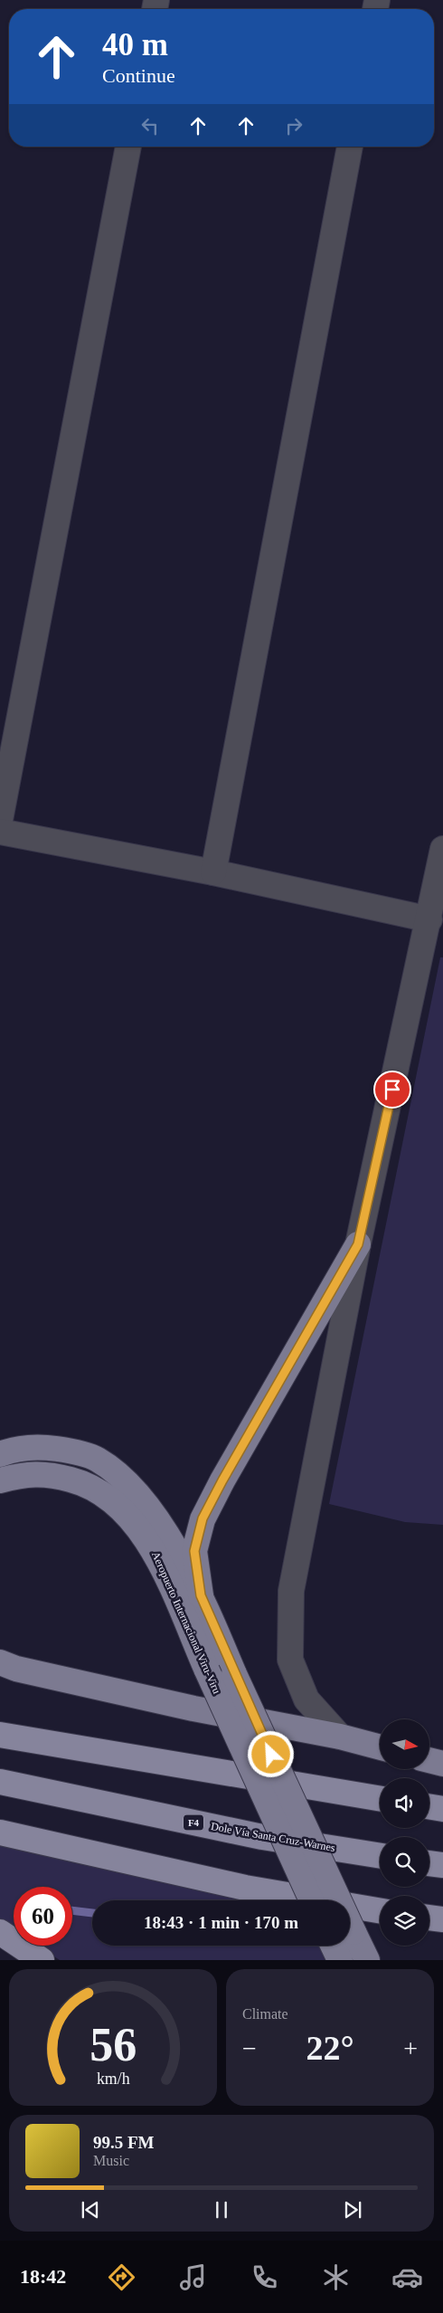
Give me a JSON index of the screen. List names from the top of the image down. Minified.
{"streets":{"highway":["F4","Dole Vía Santa Cruz-Warnes"],"main road":["Aeropuerto Internacional Viru-Viru"]},"north":"right","page":{"turn":["40 m","Continue"],"limit":"60","trip":"18:43 · 1 min · 170 m","tile":"Climate","heat":["−","22°","+"],"song":["99.5 FM","Music"],"tabs":"18:42","gauge":["56","km/h"]}}
